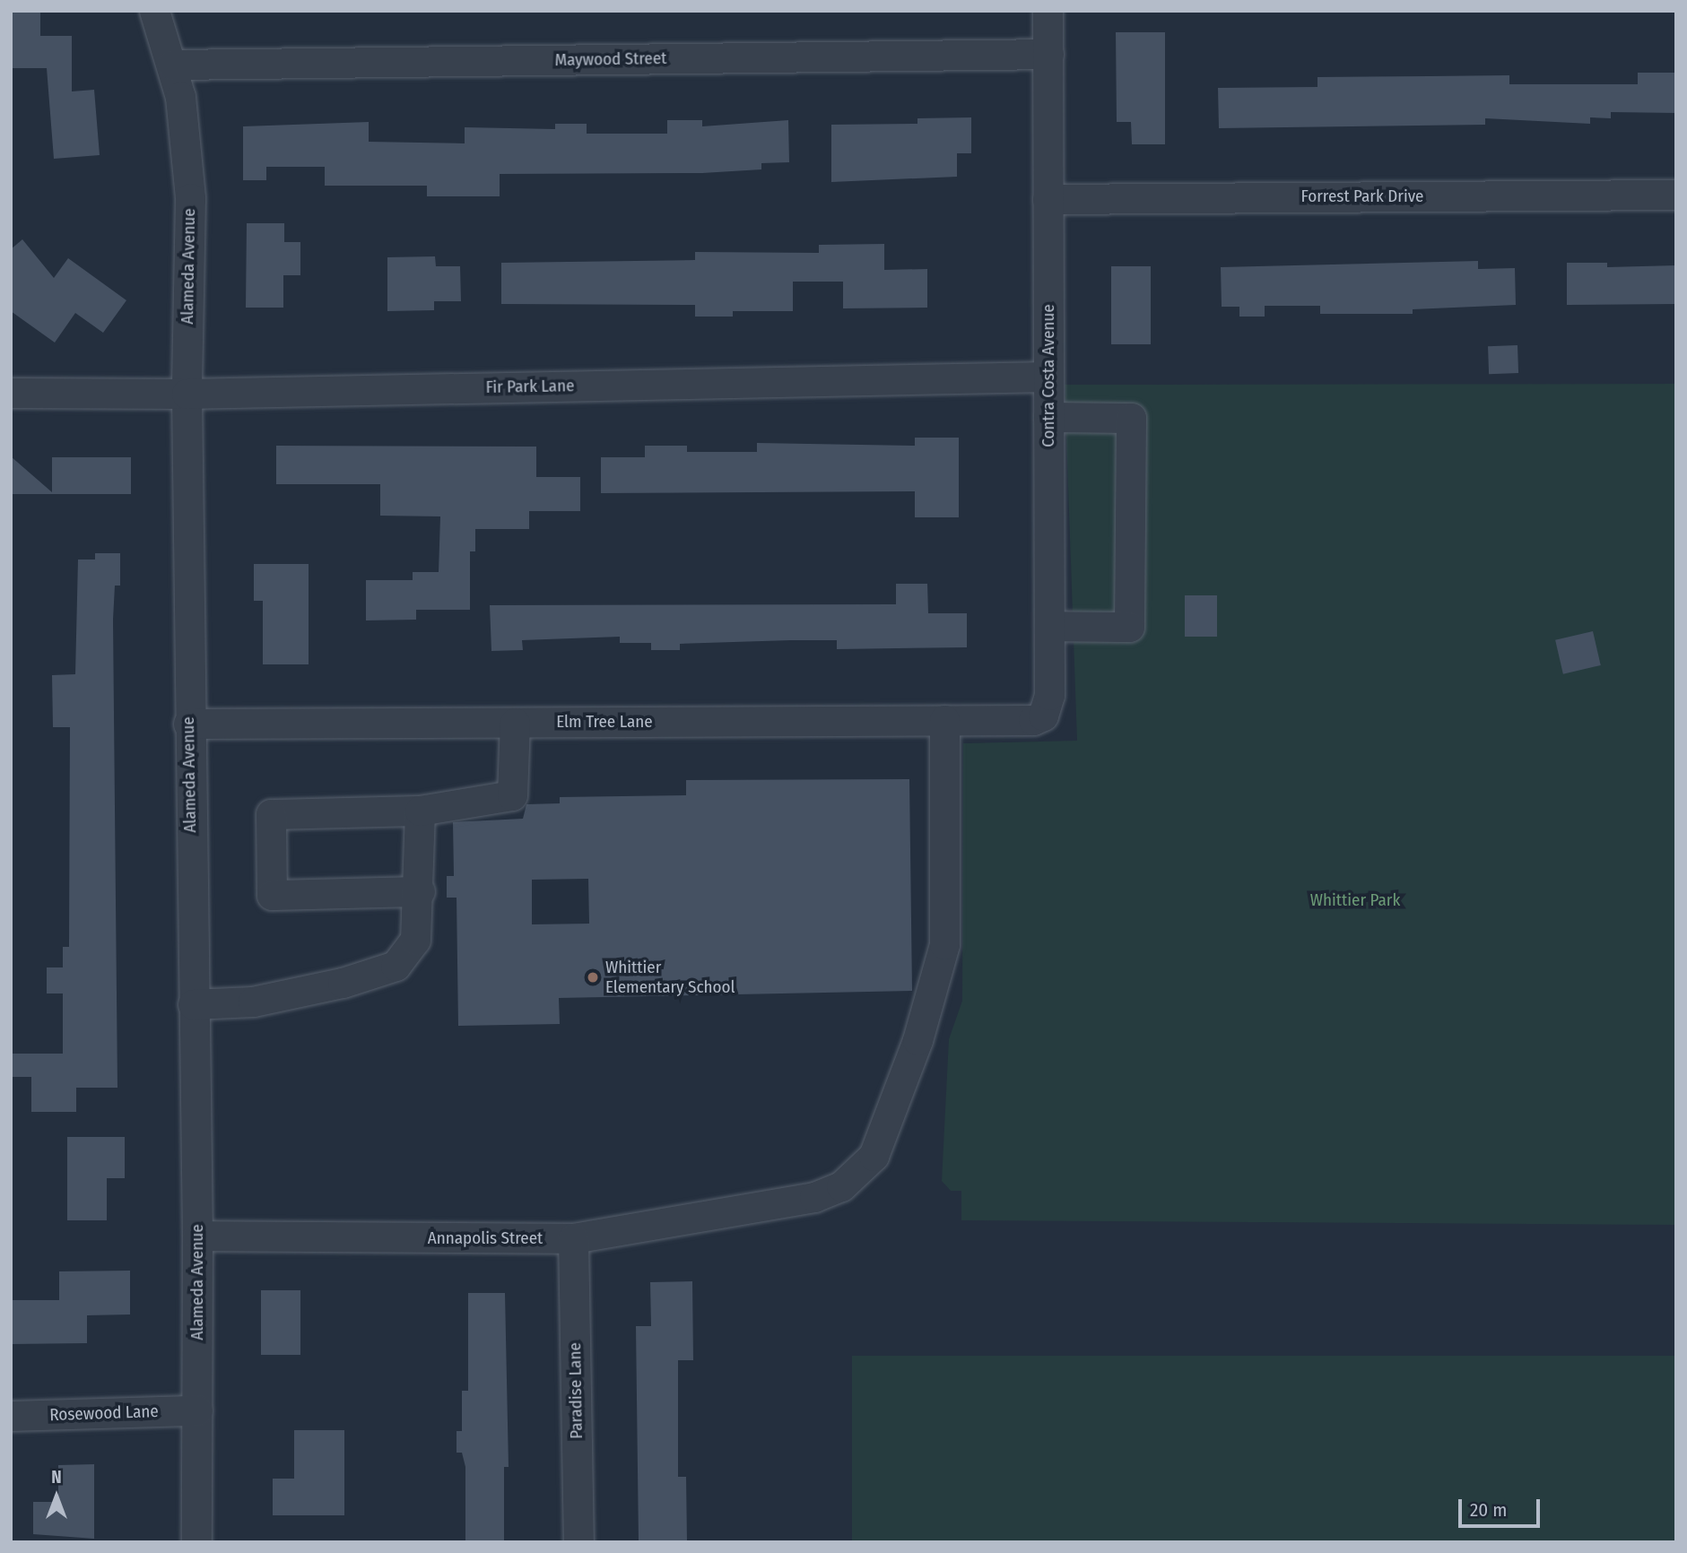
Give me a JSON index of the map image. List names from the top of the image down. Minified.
{"streets":{"street":["Maywood Street","Forrest Park Drive","Alameda Avenue","Contra Costa Avenue","Fir Park Lane","Elm Tree Lane","Annapolis Street","Paradise Lane","Rosewood Lane"]},"crossings":[["Maywood Street","Alameda Avenue"],["Maywood Street","Contra Costa Avenue"],["Forrest Park Drive","Contra Costa Avenue"],["Alameda Avenue","Fir Park Lane"],["Alameda Avenue","Elm Tree Lane"],["Alameda Avenue","Annapolis Street"],["Alameda Avenue","Rosewood Lane"],["Contra Costa Avenue","Fir Park Lane"],["Contra Costa Avenue","Elm Tree Lane"],["Elm Tree Lane","Annapolis Street"],["Annapolis Street","Paradise Lane"]],"parks":["Whittier Park"],"places":["Whittier Elementary School"],"scale_bar":"20 m","north":"top"}
